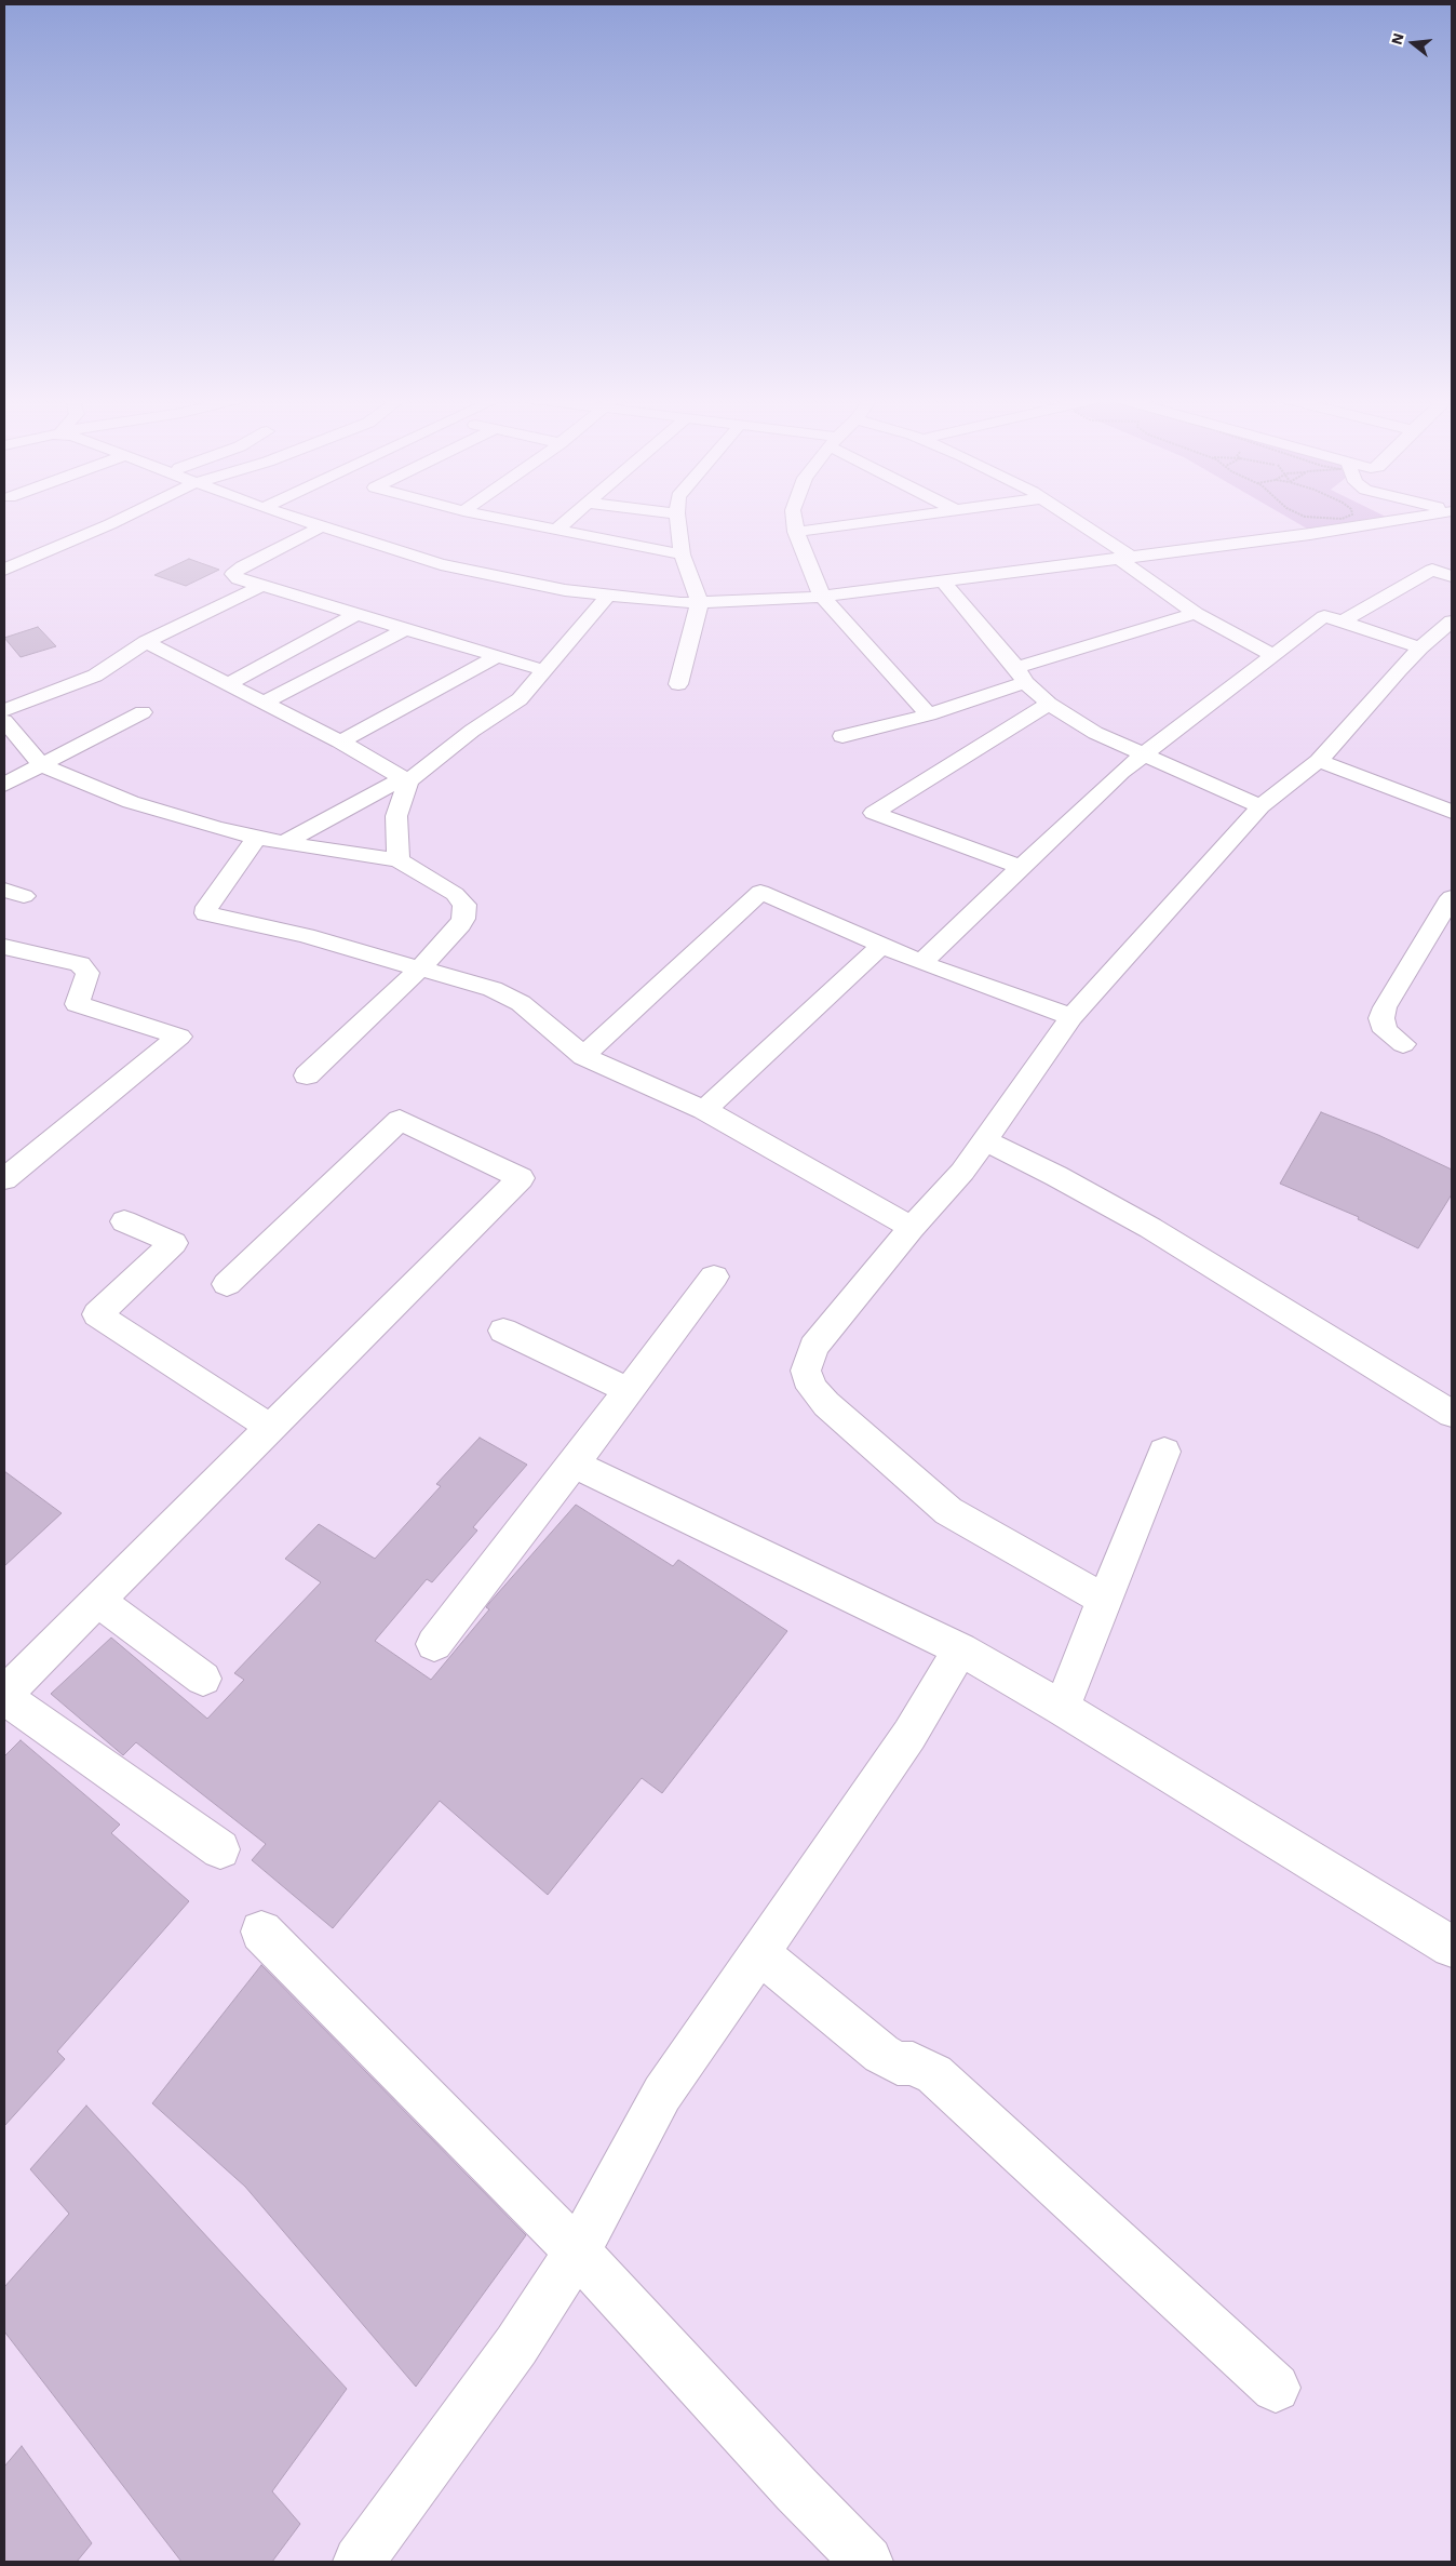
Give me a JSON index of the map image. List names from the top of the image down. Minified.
{"north":"left"}
